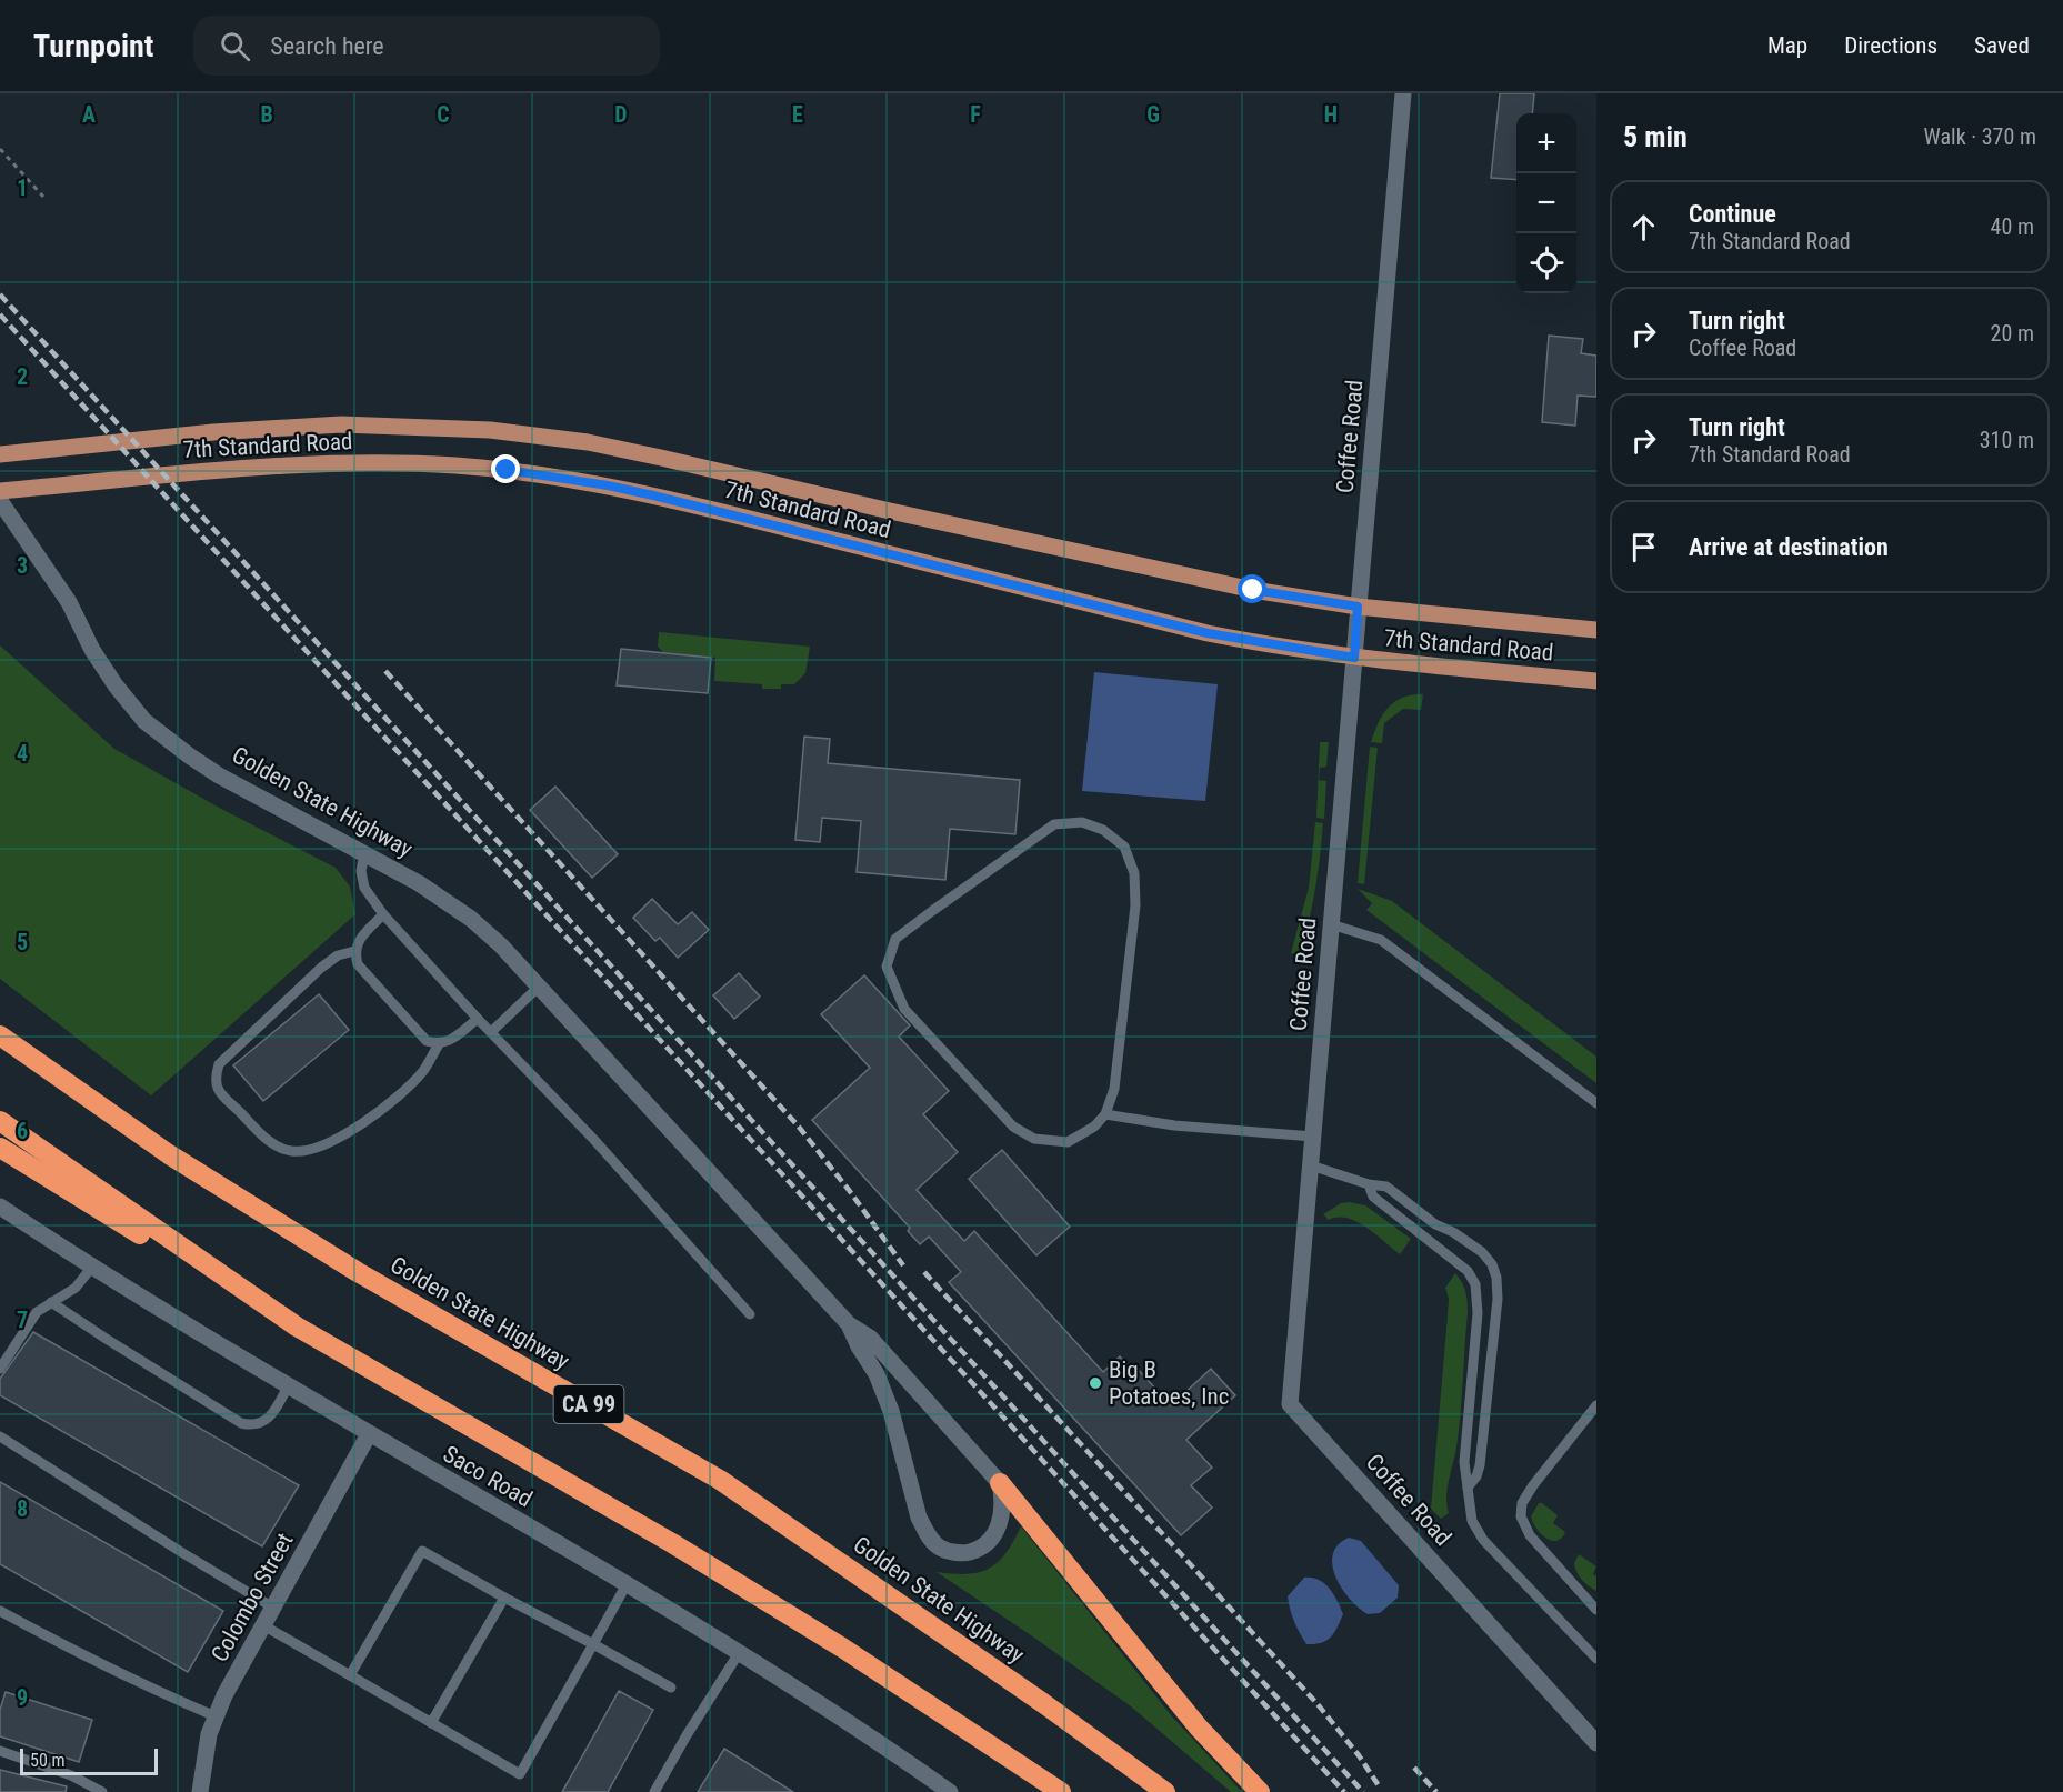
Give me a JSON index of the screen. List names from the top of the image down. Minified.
{"streets":{"highway":["Golden State Highway","CA 99"],"main road":["7th Standard Road"],"street":["Coffee Road","Saco Road","Colombo Street"]},"crossings":[["Coffee Road","7th Standard Road"],["Saco Road","Colombo Street"]],"places":["Big B Potatoes, Inc"],"scale_bar":"50 m","page":{"header":"Turnpoint","search":"Search here","nav":["Map","Directions","Saved"],"heading":["5 min","Walk · 370 m"],"map_buttons":["+","−"],"list":[["Continue","7th Standard Road","40 m"],["Turn right","Coffee Road","20 m"],["Turn right","7th Standard Road","310 m"],"Arrive at destination"],"scale":"50 m"},"grid":{"columns":["A","B","C","D","E","F","G","H"],"rows":["1","2","3","4","5","6","7","8","9"]}}
